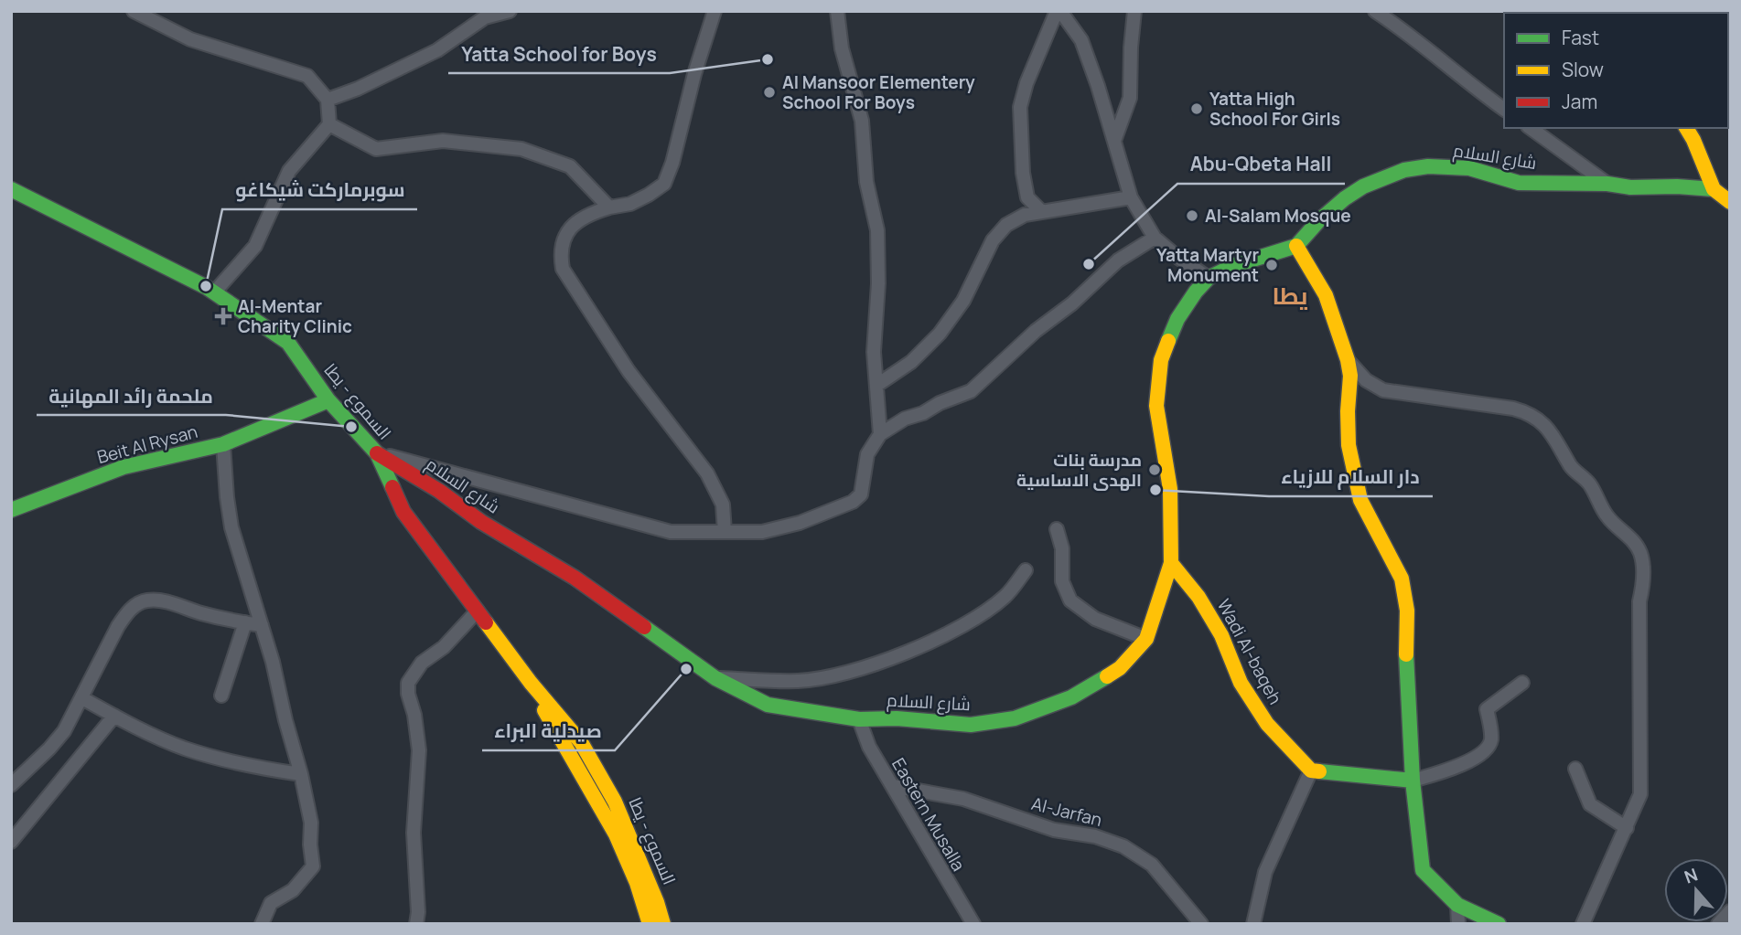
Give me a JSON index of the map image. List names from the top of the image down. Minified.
{"streets":{"main road":["شارع السلام","السموع - يطا","Beit Al Rysan","Wadi Al-baqeh"],"street":["Al-Jarfan","Eastern Musalla"]},"crossings":[["شارع السلام","السموع - يطا"],["شارع السلام","Wadi Al-baqeh"],["شارع السلام","Eastern Musalla"],["السموع - يطا","Beit Al Rysan"],["Al-Jarfan","Eastern Musalla"]],"districts":["يطا"],"places":{"other":["Yatta School for Boys","Al Mansoor Elementery School For Boys","Yatta High School For Girls","Al-Salam Mosque","Abu-Qbeta Hall","Yatta Martyr Monument","سوبرماركت شيكاغو","ملحمة رائد المهانية","مدرسة بنات الهدى الاساسية","دار السلام للازياء","صيدلية البراء"],"health":["Al-Mentar Charity Clinic"]},"legend":["Fast","Slow","Jam"],"north":"top"}
